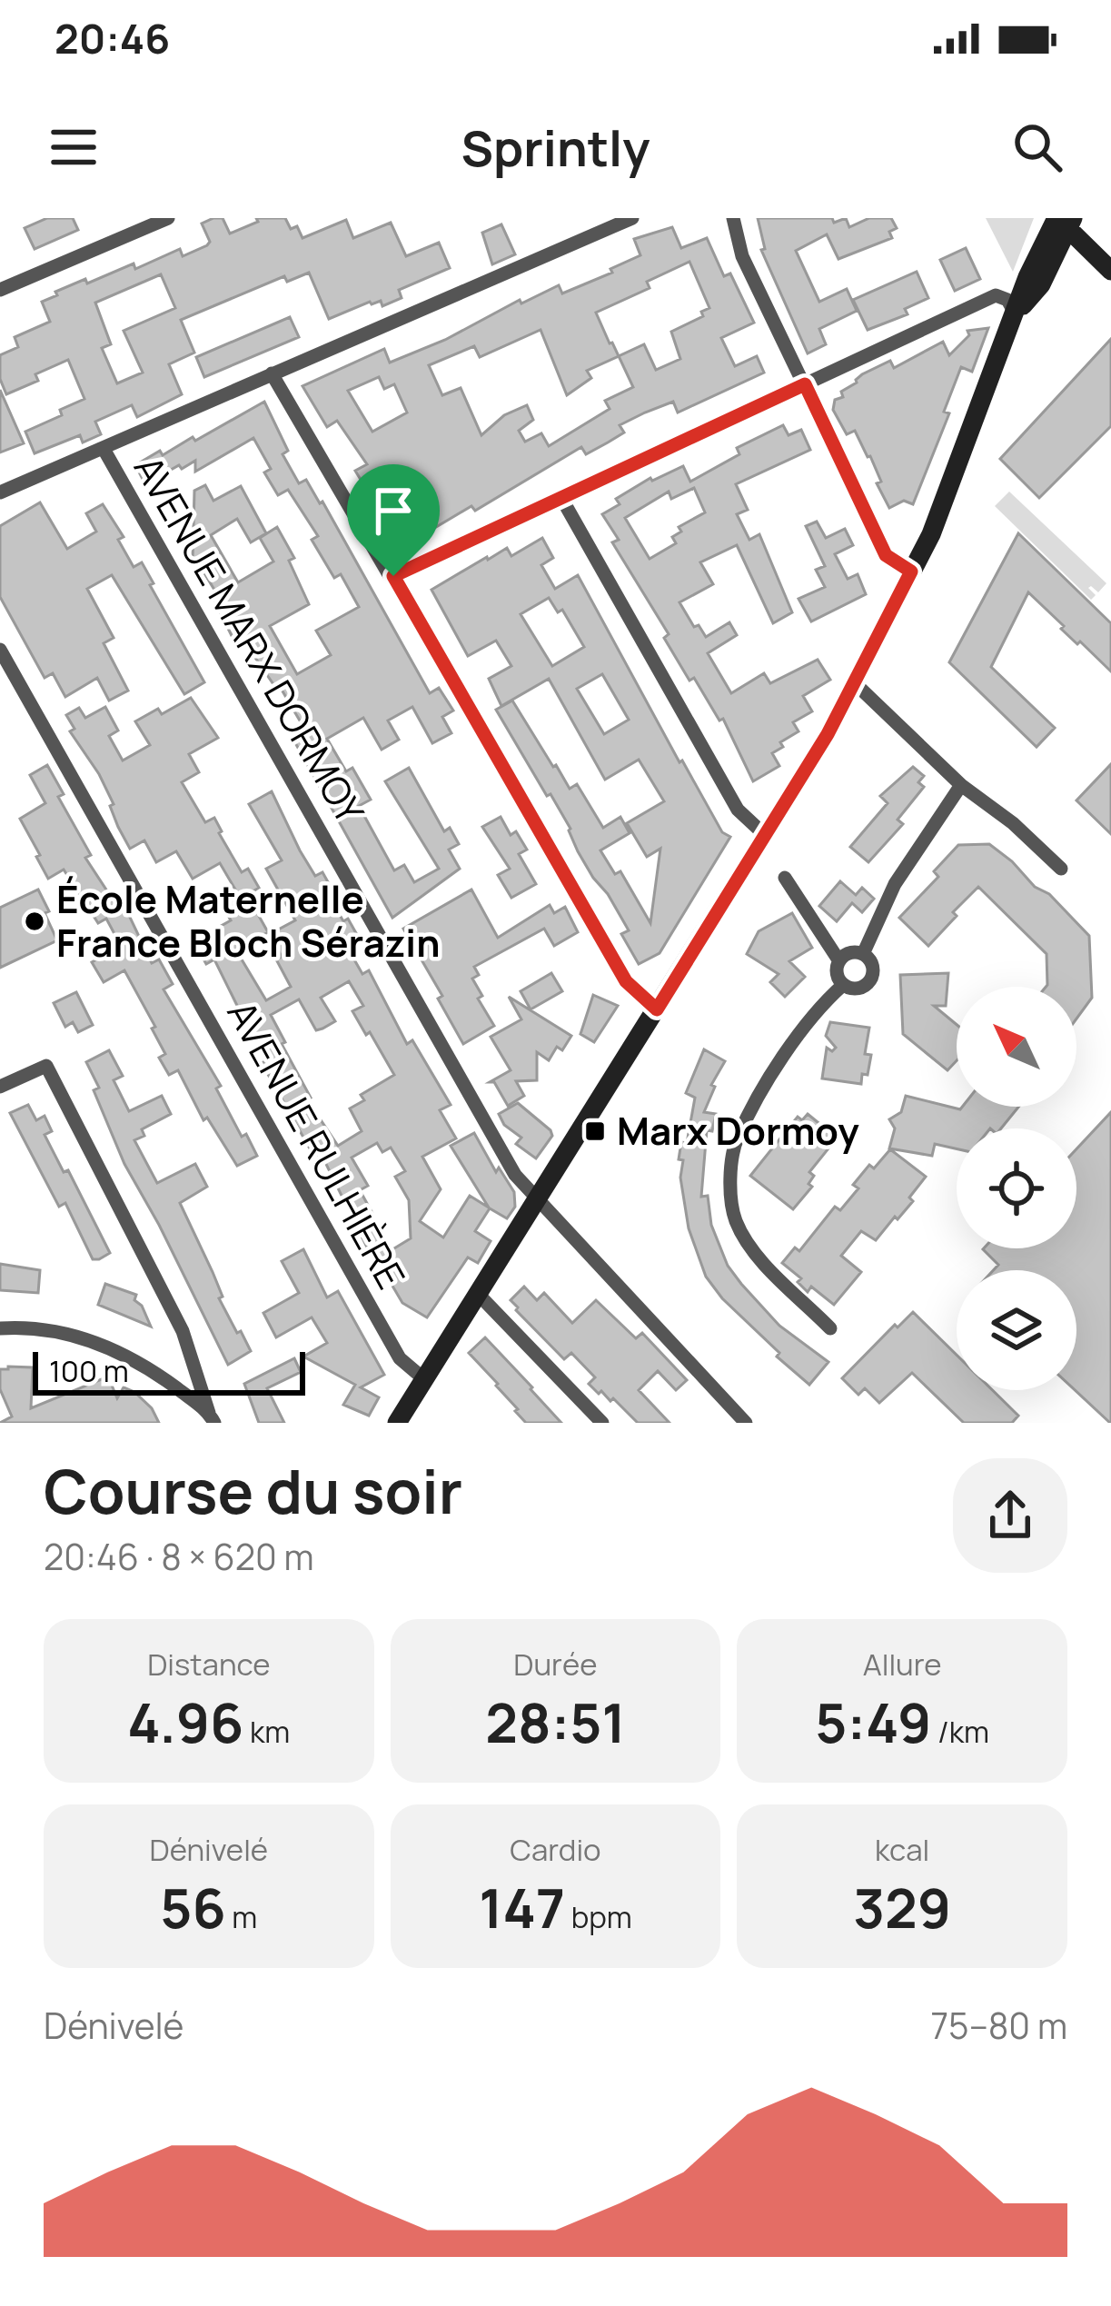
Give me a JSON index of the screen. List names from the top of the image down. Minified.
{"streets":{"street":["AVENUE MARX DORMOY","AVENUE RULHIÈRE"]},"places":{"other":["École Maternelle France Bloch Sérazin"],"transit":["Marx Dormoy"]},"scale_bar":"100 m","north":"top left","page":{"status":"20:46","header":"Sprintly","scale":"100 m","heading":["Course du soir","20:46 · 8 × 620 m"],"stats":[["Distance","4.96 km"],["Durée","28:51"],["Allure","5:49 /km"],["Dénivelé","56 m"],["Cardio","147 bpm"],["kcal","329"]],"chart":["Dénivelé","75–80 m"]}}
